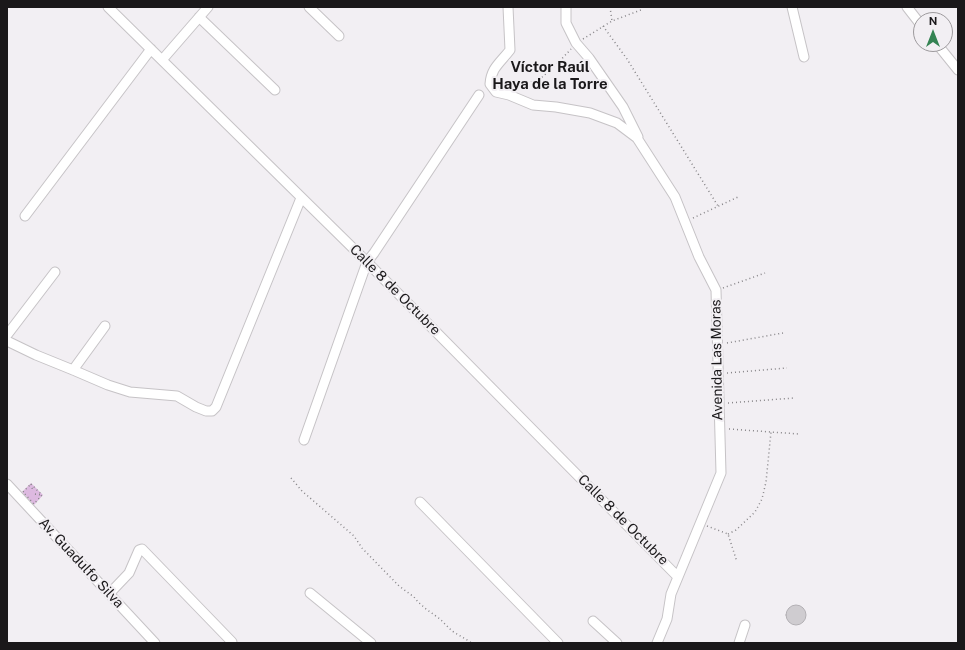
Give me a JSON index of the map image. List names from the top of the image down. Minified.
{"streets":{"street":["Calle 8 de Octubre","Avenida Las Moras","Av. Guadulfo Silva"]},"crossings":[["Calle 8 de Octubre","Avenida Las Moras"]],"districts":["Víctor Raúl Haya de la Torre"],"north":"top"}
